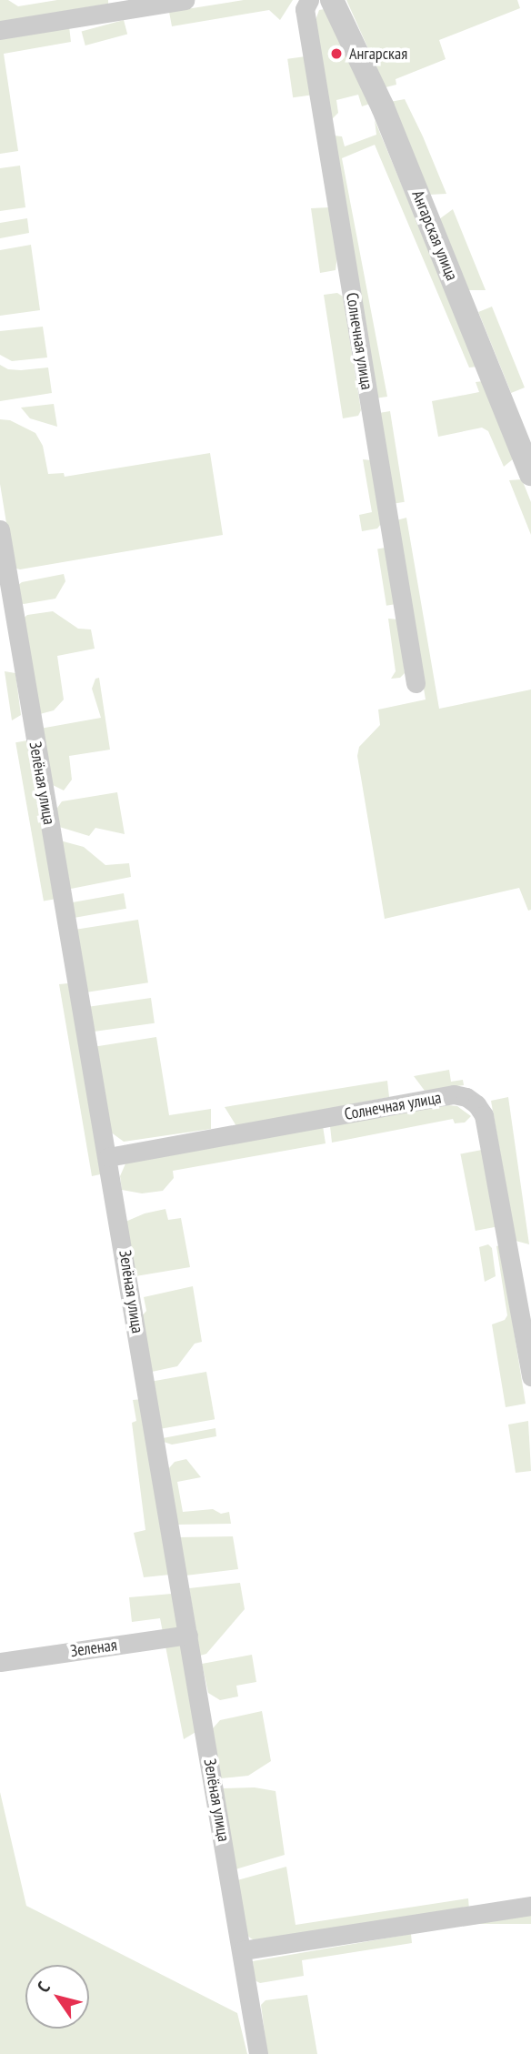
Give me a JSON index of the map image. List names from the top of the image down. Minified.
{"streets":{"street":["Ангарская улица","Солнечная улица","Зелёная улица","Зеленая"]},"crossings":[["Солнечная улица","Зелёная улица"],["Зелёная улица","Зеленая"]],"places":["Ангарская"],"north":"top left"}
